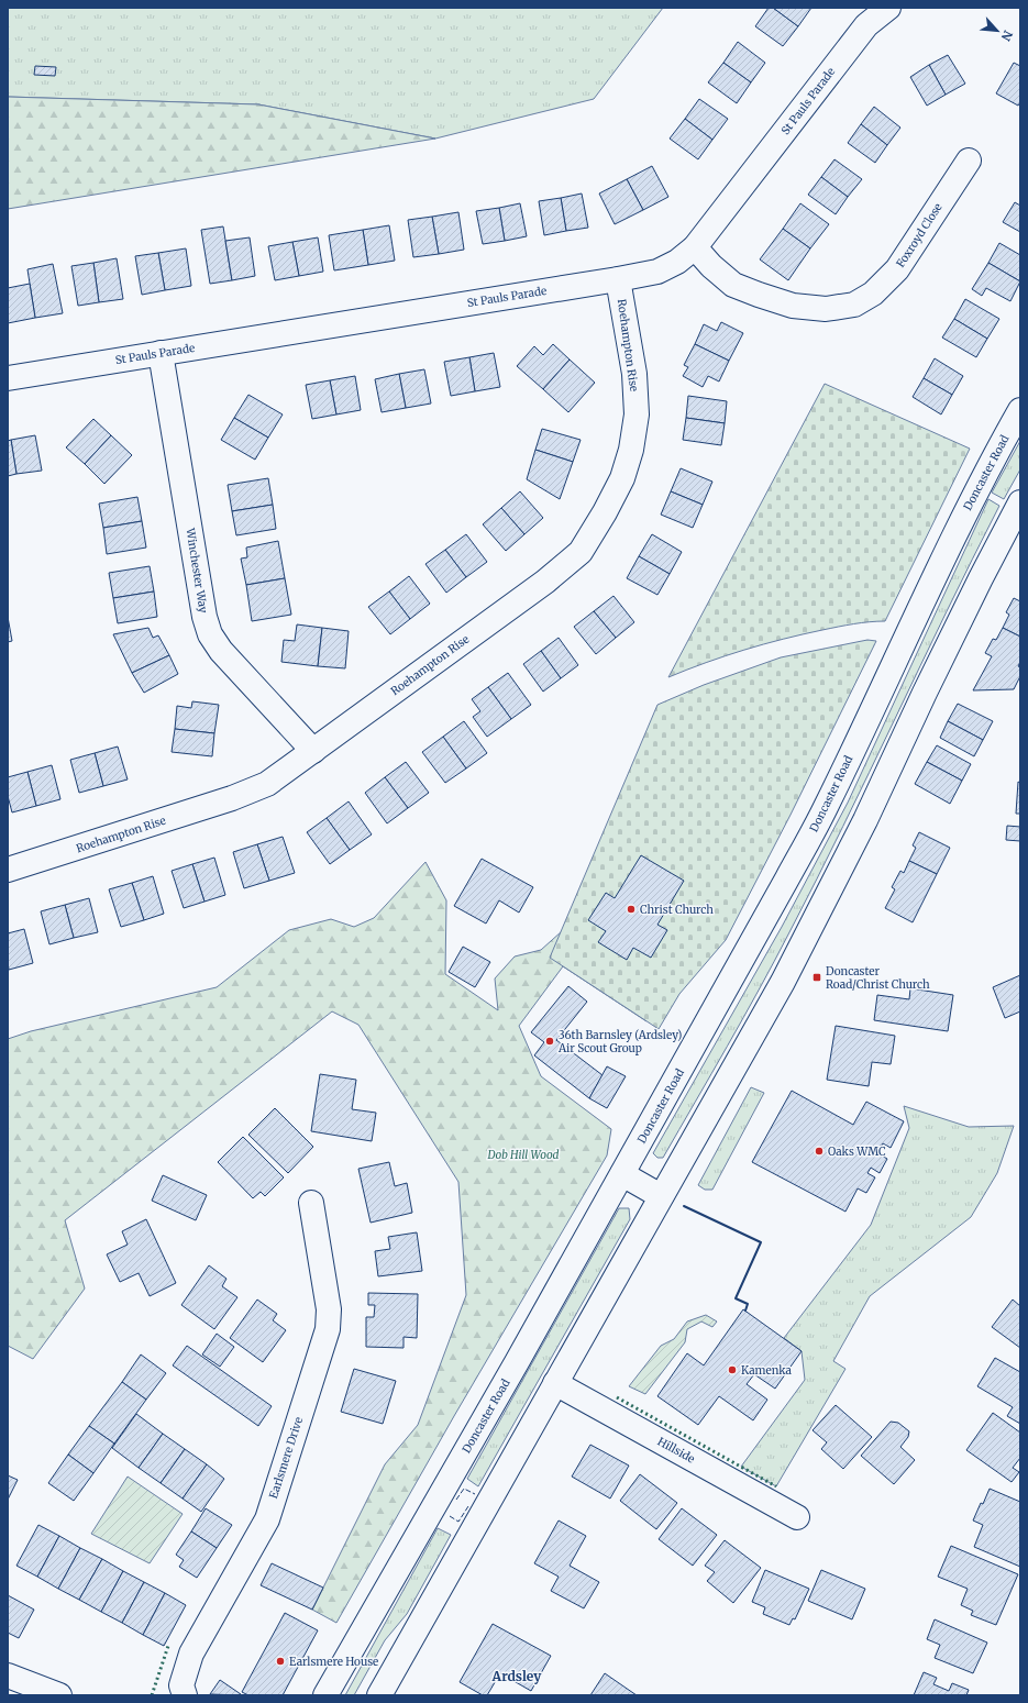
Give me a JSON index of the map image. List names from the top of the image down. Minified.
{"streets":{"main road":["St Pauls Parade","Foxroyd Close","Roehampton Rise","Doncaster Road","Winchester Way","Hillside","Earlsmere Drive"]},"crossings":[["St Pauls Parade","Foxroyd Close"],["St Pauls Parade","Roehampton Rise"],["St Pauls Parade","Winchester Way"],["Roehampton Rise","Winchester Way"]],"districts":["Ardsley"],"parks":["Dob Hill Wood"],"places":{"other":["Christ Church","36th Barnsley (Ardsley) Air Scout Group","Oaks WMC","Kamenka","Earlsmere House"],"transit":["Doncaster Road/Christ Church"]},"north":"bottom right"}
